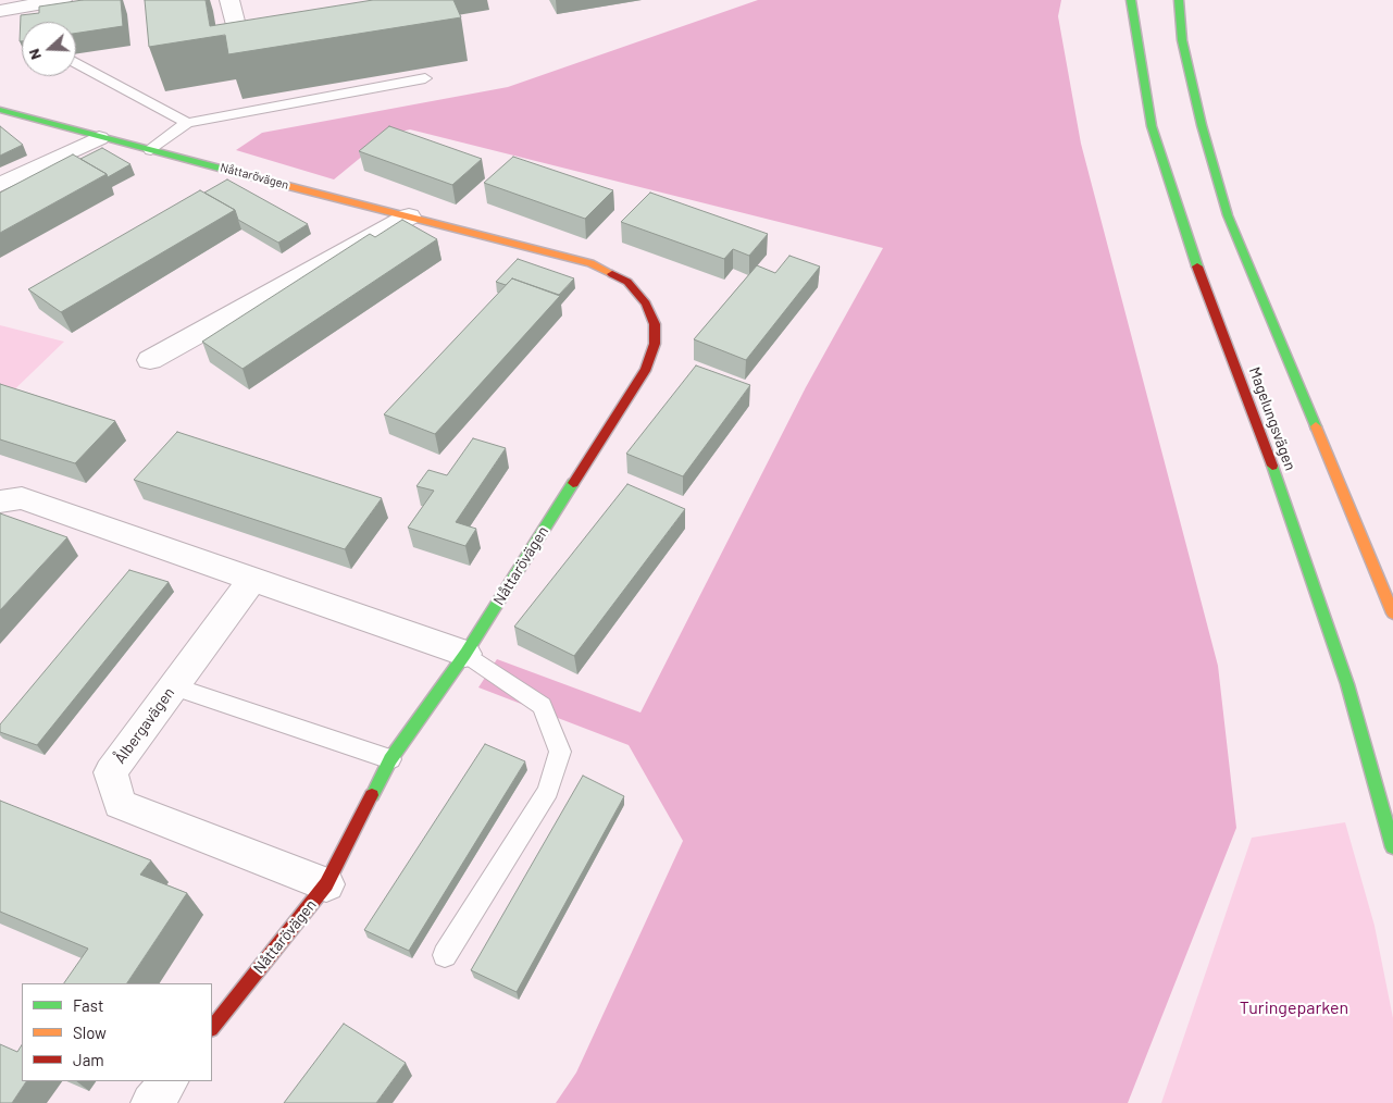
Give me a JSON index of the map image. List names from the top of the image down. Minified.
{"streets":{"main road":["Nåttarövägen","Magelungsvägen"],"street":["Ålbergavägen"]},"crossings":[["Nåttarövägen","Ålbergavägen"]],"parks":["Turingeparken"],"legend":["Fast","Slow","Jam"],"north":"left"}
